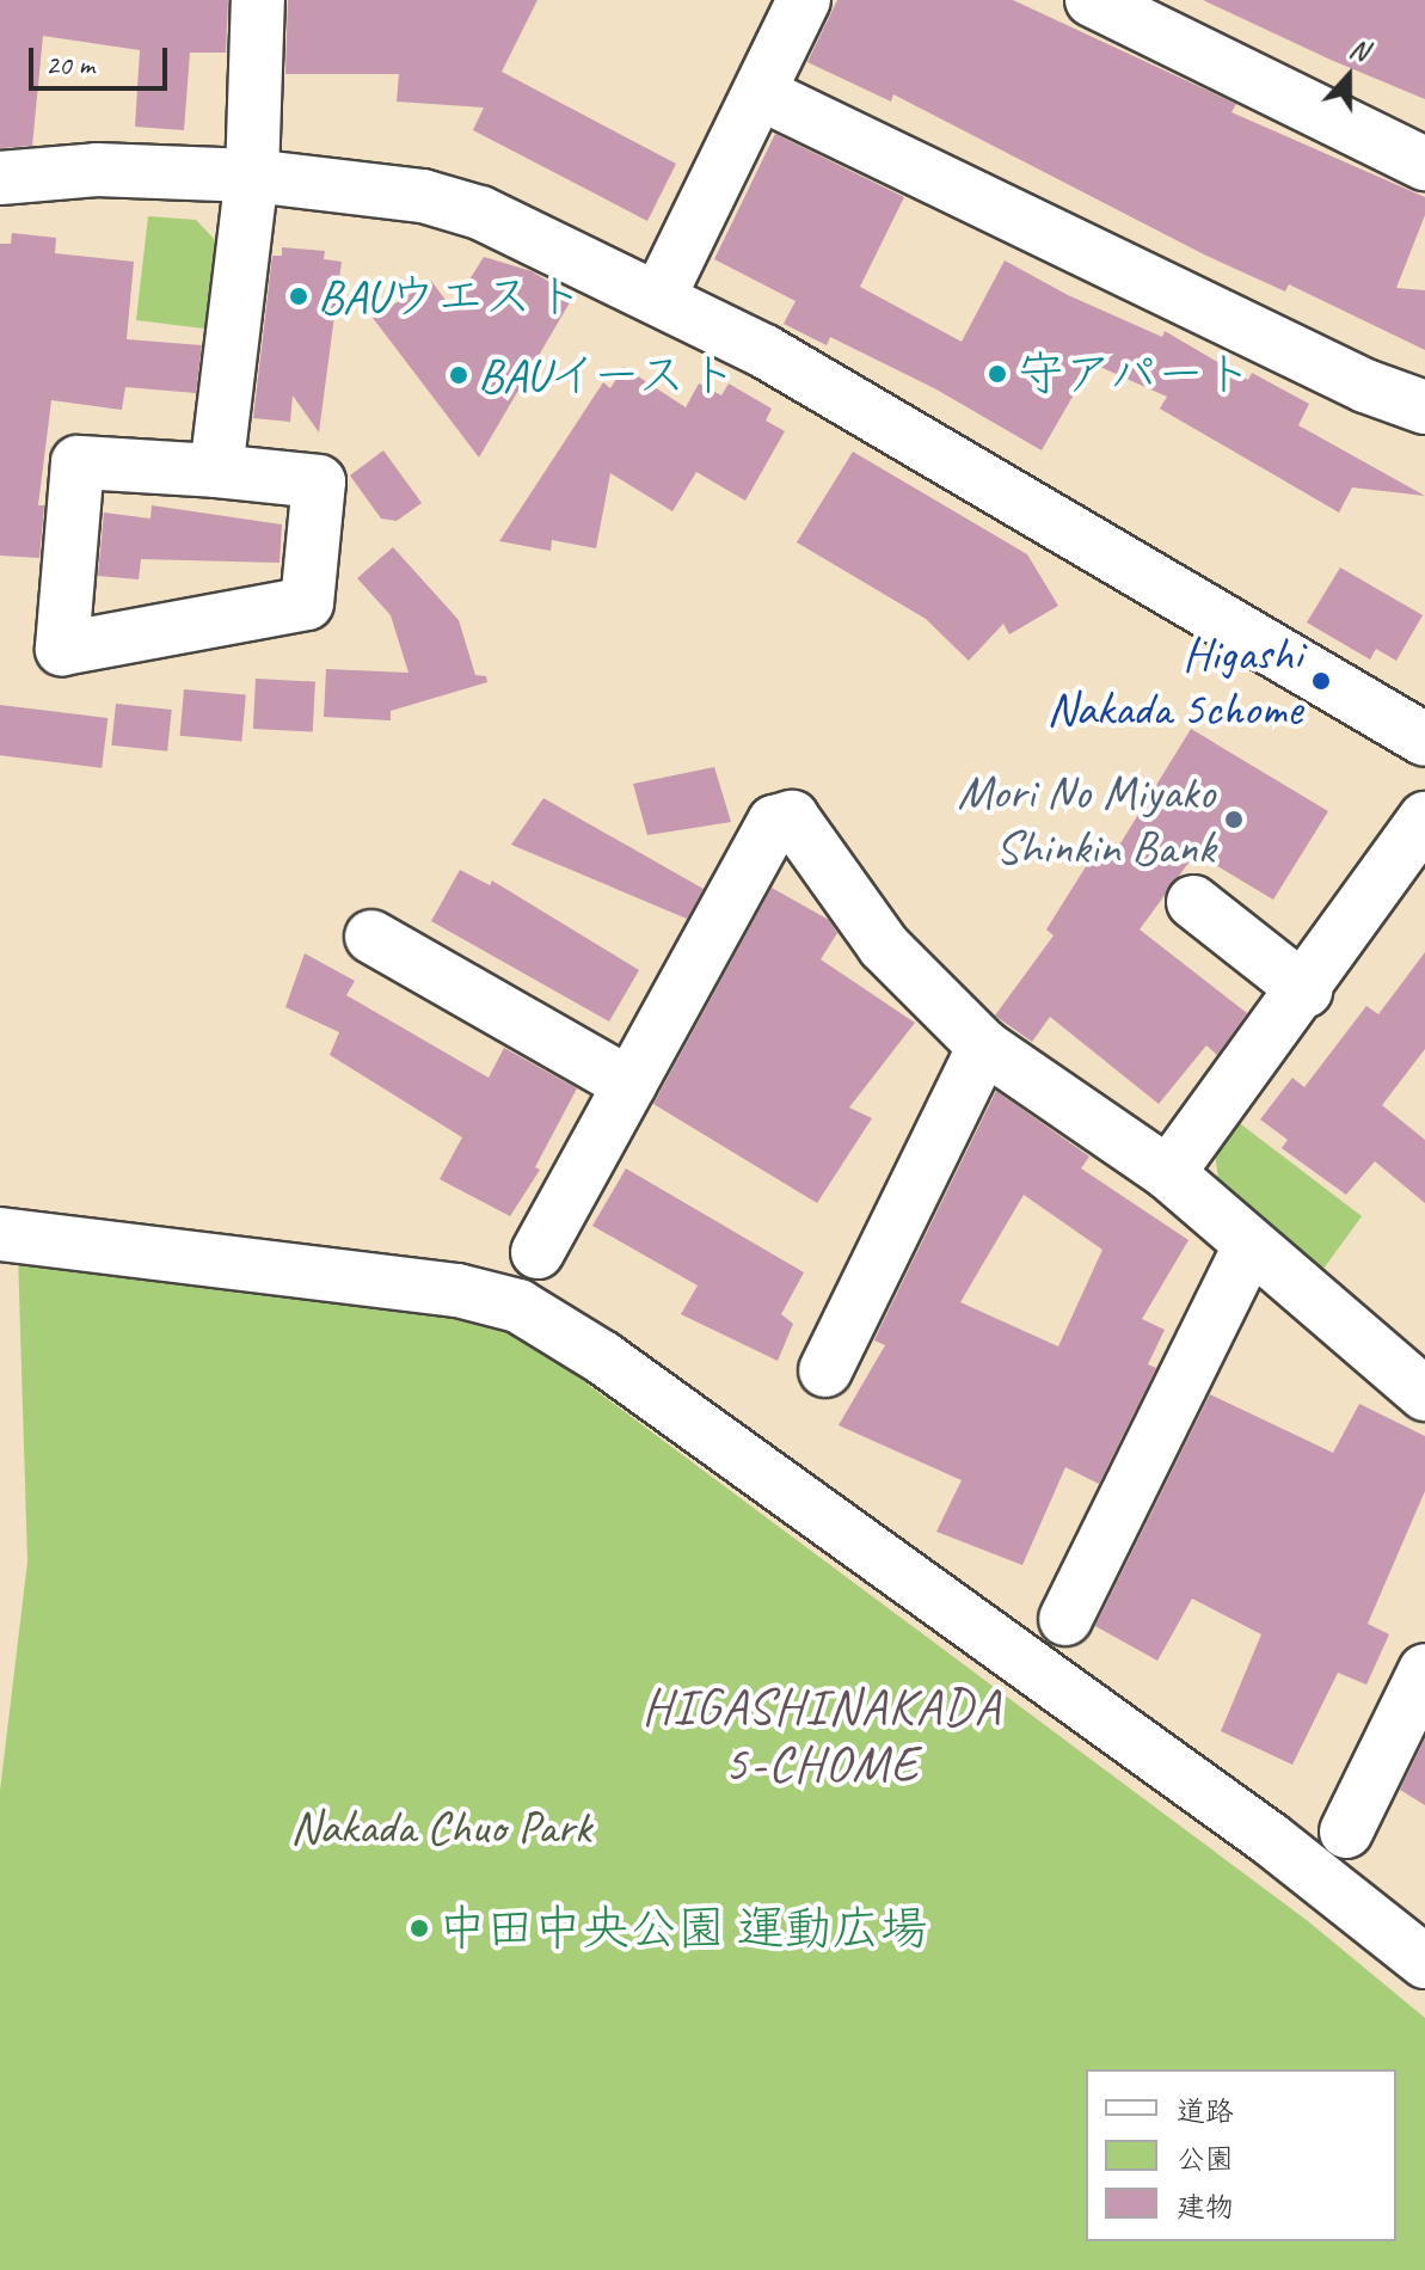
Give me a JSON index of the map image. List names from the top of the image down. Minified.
{"districts":["HIGASHINAKADA 5-CHOME"],"parks":["Nakada Chuo Park"],"places":["BAUウエスト","守アパート","BAUイースト","Higashi Nakada 5chome","Mori No Miyako Shinkin Bank","中田中央公園 運動広場"],"legend":["道路","公園","建物"],"scale_bar":"20 m","north":"top"}
